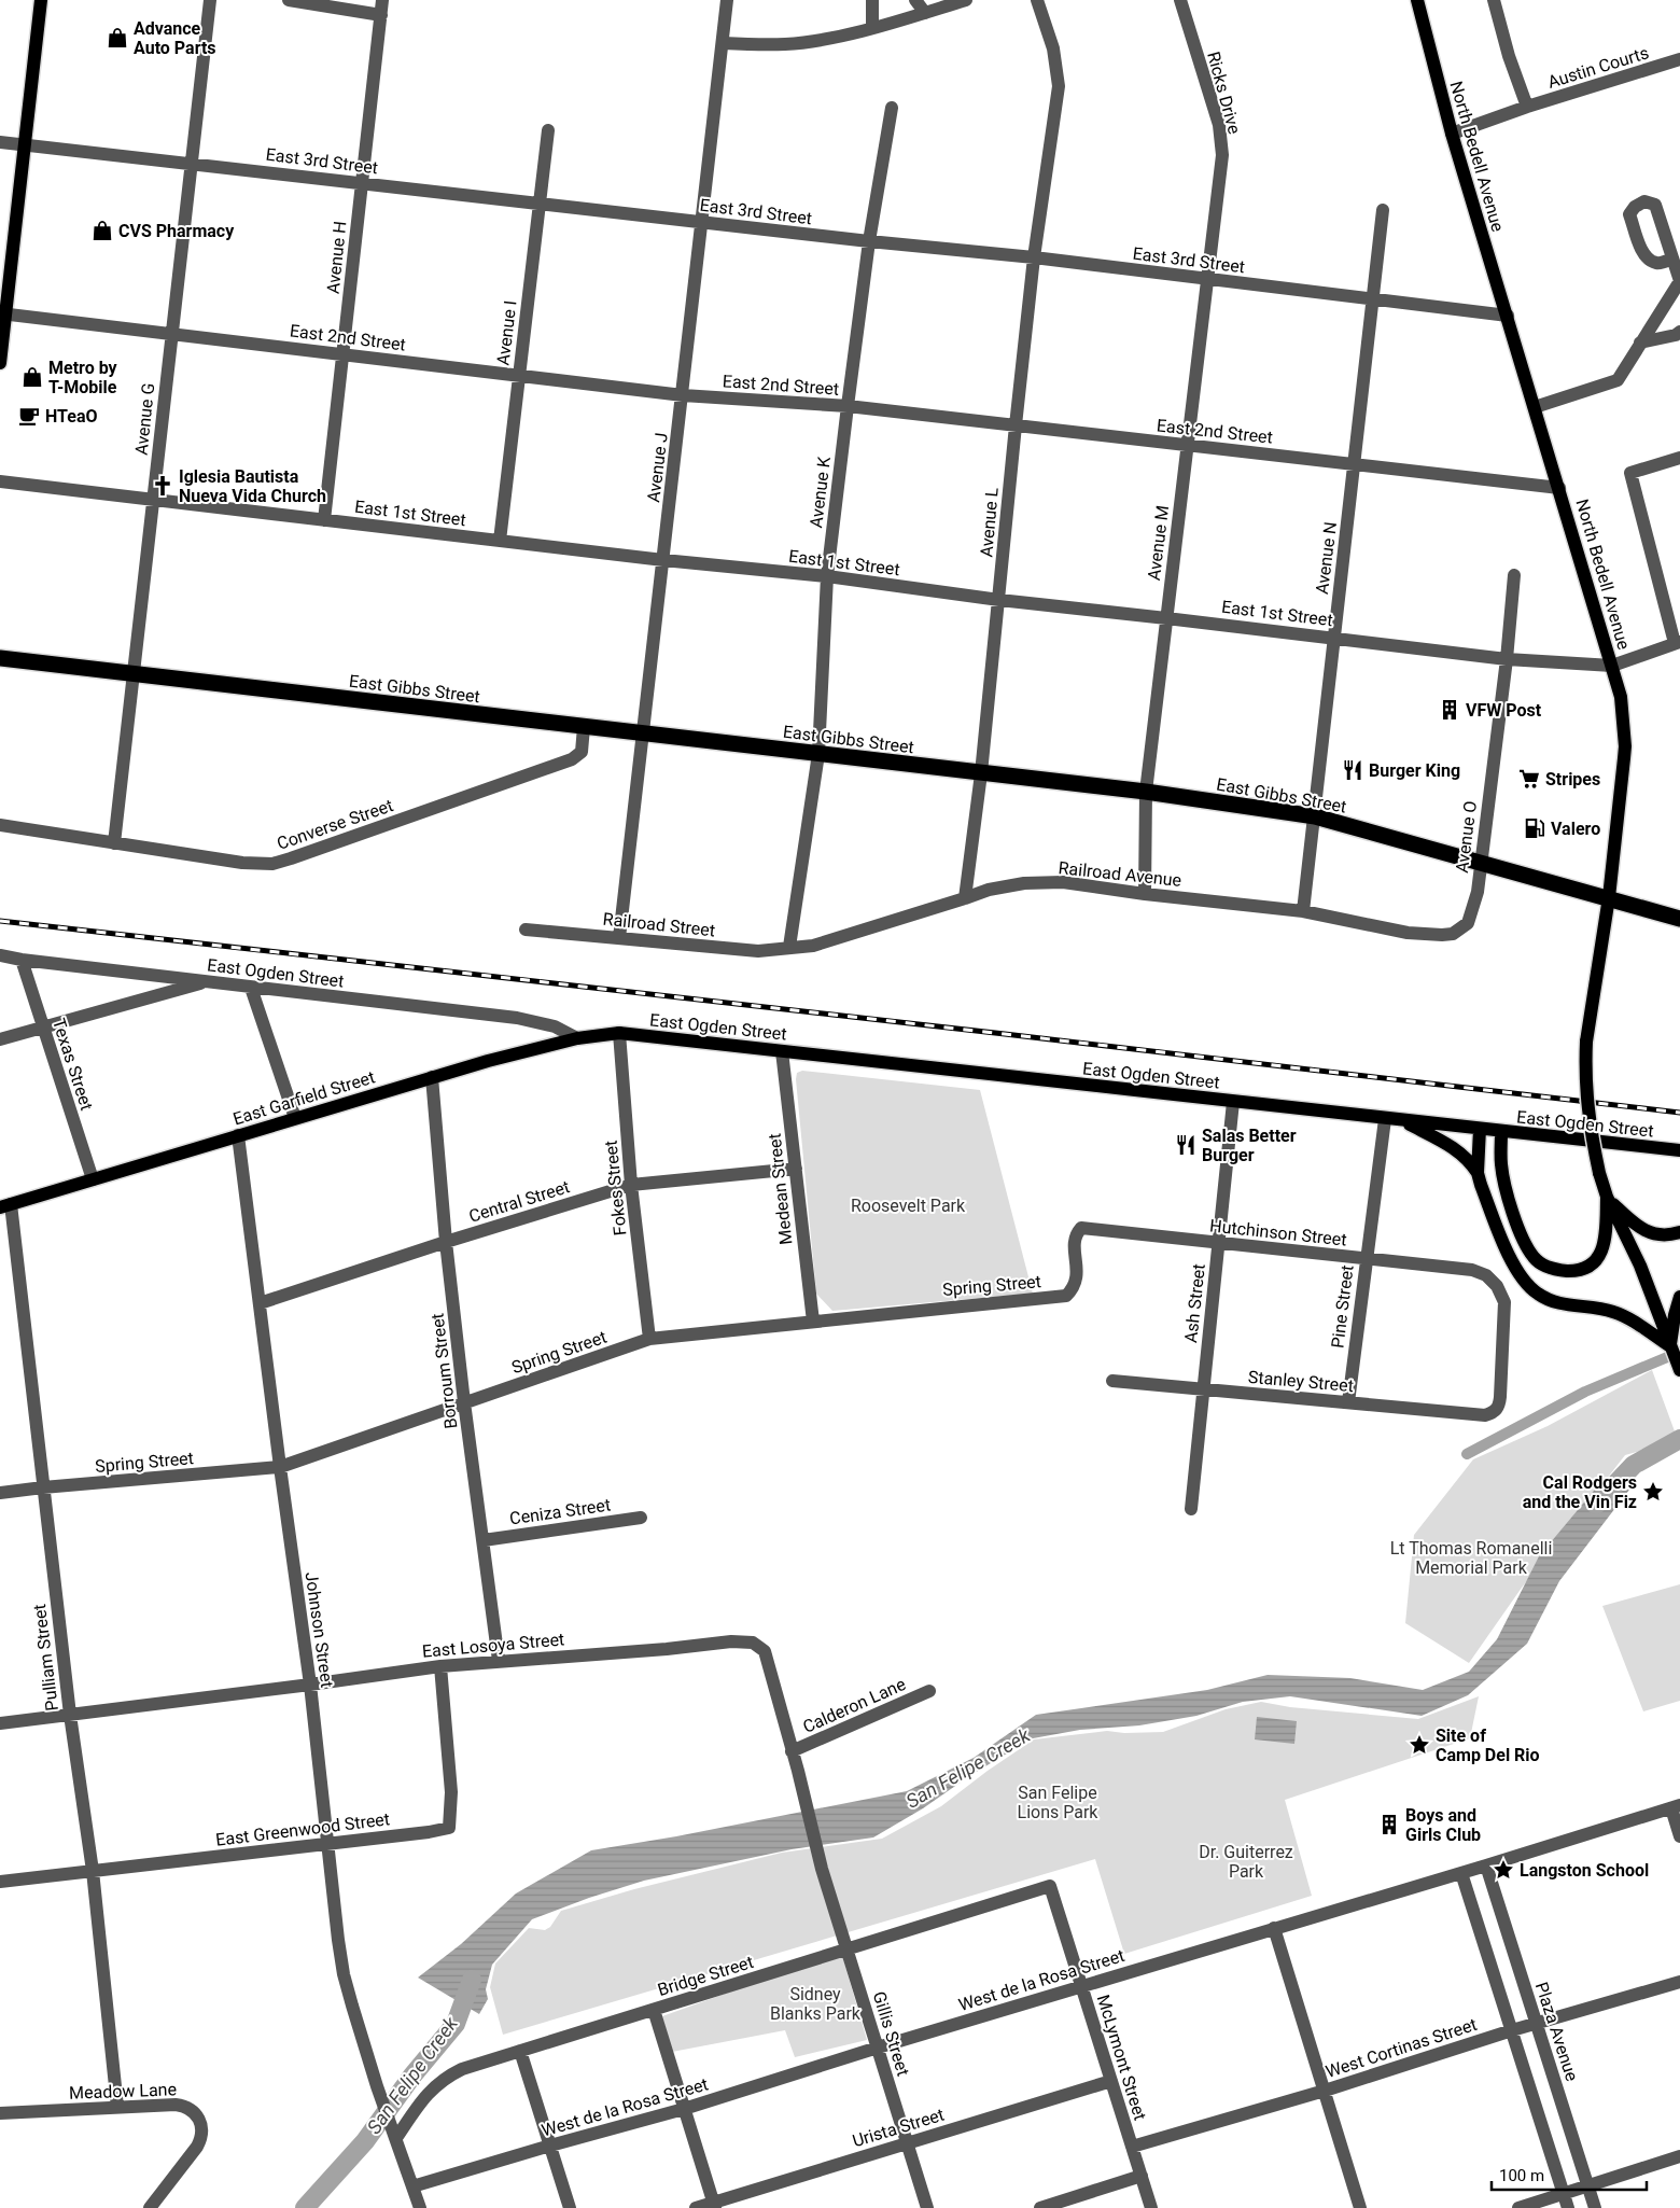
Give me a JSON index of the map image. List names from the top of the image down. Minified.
{"streets":{"highway":["East Gibbs Street"],"main road":["North Bedell Avenue","East Ogden Street","East Garfield Street"],"street":["Austin Courts","Ricks Drive","East 3rd Street","Avenue H","Avenue I","East 2nd Street","Avenue G","Avenue J","Avenue K","East 1st Street","Avenue L","Avenue M","Avenue N","Converse Street","Avenue O","Railroad Avenue","Railroad Street","Texas Street","Fokes Street","Medean Street","Central Street","Hutchinson Street","Spring Street","Ash Street","Pine Street","Borroum Street","Stanley Street","Ceniza Street","Johnson Street","East Losoya Street","Pulliam Street","Calderon Lane","East Greenwood Street","Bridge Street","West de la Rosa Street","Plaza Avenue","Gillis Street","West Cortinas Street","McLymont Street","Meadow Lane","Urista Street"]},"crossings":[["Austin Courts","North Bedell Avenue"],["Ricks Drive","Avenue M"],["North Bedell Avenue","East 3rd Street"],["North Bedell Avenue","East 2nd Street"],["North Bedell Avenue","East 1st Street"],["North Bedell Avenue","East Gibbs Street"],["East 3rd Street","Avenue H"],["East 3rd Street","Avenue I"],["East 3rd Street","Avenue G"],["East 3rd Street","Avenue J"],["East 3rd Street","Avenue K"],["East 3rd Street","Avenue L"],["East 3rd Street","Avenue M"],["East 3rd Street","Avenue N"],["Avenue H","East 2nd Street"],["Avenue H","East 1st Street"],["Avenue I","East 2nd Street"],["Avenue I","East 1st Street"],["East 2nd Street","Avenue G"],["East 2nd Street","Avenue J"],["East 2nd Street","Avenue K"],["East 2nd Street","Avenue L"],["East 2nd Street","Avenue M"],["East 2nd Street","Avenue N"],["Avenue G","East 1st Street"],["Avenue G","East Gibbs Street"],["Avenue G","Converse Street"],["Avenue J","East 1st Street"],["Avenue J","East Gibbs Street"],["Avenue J","Railroad Street"],["Avenue K","East 1st Street"],["Avenue K","East Gibbs Street"],["Avenue K","Railroad Avenue"],["Avenue K","Railroad Street"],["East 1st Street","Avenue L"],["East 1st Street","Avenue M"],["East 1st Street","Avenue N"],["East 1st Street","Avenue O"],["Avenue L","East Gibbs Street"],["Avenue L","Railroad Avenue"],["Avenue M","East Gibbs Street"],["Avenue M","Railroad Avenue"],["Avenue N","East Gibbs Street"],["Avenue N","Railroad Avenue"],["East Gibbs Street","Converse Street"],["East Gibbs Street","Avenue O"],["Avenue O","Railroad Avenue"],["Railroad Avenue","Railroad Street"],["East Ogden Street","Texas Street"],["East Ogden Street","East Garfield Street"],["East Ogden Street","Fokes Street"],["East Ogden Street","Medean Street"],["East Ogden Street","Ash Street"],["East Ogden Street","Pine Street"],["Texas Street","East Garfield Street"],["East Garfield Street","Fokes Street"],["East Garfield Street","Borroum Street"],["East Garfield Street","Johnson Street"],["East Garfield Street","Pulliam Street"],["Fokes Street","Central Street"],["Fokes Street","Spring Street"],["Medean Street","Central Street"],["Medean Street","Spring Street"],["Central Street","Borroum Street"],["Central Street","Johnson Street"],["Hutchinson Street","Spring Street"],["Hutchinson Street","Ash Street"],["Hutchinson Street","Pine Street"],["Hutchinson Street","Stanley Street"],["Spring Street","Borroum Street"],["Spring Street","Johnson Street"],["Spring Street","Pulliam Street"],["Ash Street","Stanley Street"],["Pine Street","Stanley Street"],["Borroum Street","Ceniza Street"],["Borroum Street","East Losoya Street"],["Johnson Street","East Losoya Street"],["Johnson Street","East Greenwood Street"],["Johnson Street","Bridge Street"],["Johnson Street","West de la Rosa Street"],["East Losoya Street","Pulliam Street"],["East Losoya Street","Calderon Lane"],["East Losoya Street","East Greenwood Street"],["East Losoya Street","Gillis Street"],["Pulliam Street","East Greenwood Street"],["Pulliam Street","Meadow Lane"],["Bridge Street","Gillis Street"],["Bridge Street","McLymont Street"],["West de la Rosa Street","Plaza Avenue"],["West de la Rosa Street","Gillis Street"],["West de la Rosa Street","McLymont Street"],["Plaza Avenue","West Cortinas Street"],["Gillis Street","Urista Street"],["West Cortinas Street","McLymont Street"],["McLymont Street","Urista Street"]],"water":["San Felipe Creek"],"parks":["Roosevelt Park","Lt Thomas Romanelli Memorial Park","San Felipe Lions Park","Dr. Guiterrez Park","Sidney Blanks Park"],"places":{"shop":["Advance Auto Parts","CVS Pharmacy","Metro by T-Mobile"],"cafe":["HTeaO"],"church":["Iglesia Bautista Nueva Vida Church"],"building":["VFW Post","Boys and Girls Club"],"restaurant":["Burger King","Salas Better Burger"],"supermarket":["Stripes"],"fuel station":["Valero"],"place":["Cal Rodgers and the Vin Fiz","Site of Camp Del Rio","Langston School"]},"scale_bar":"100 m"}
